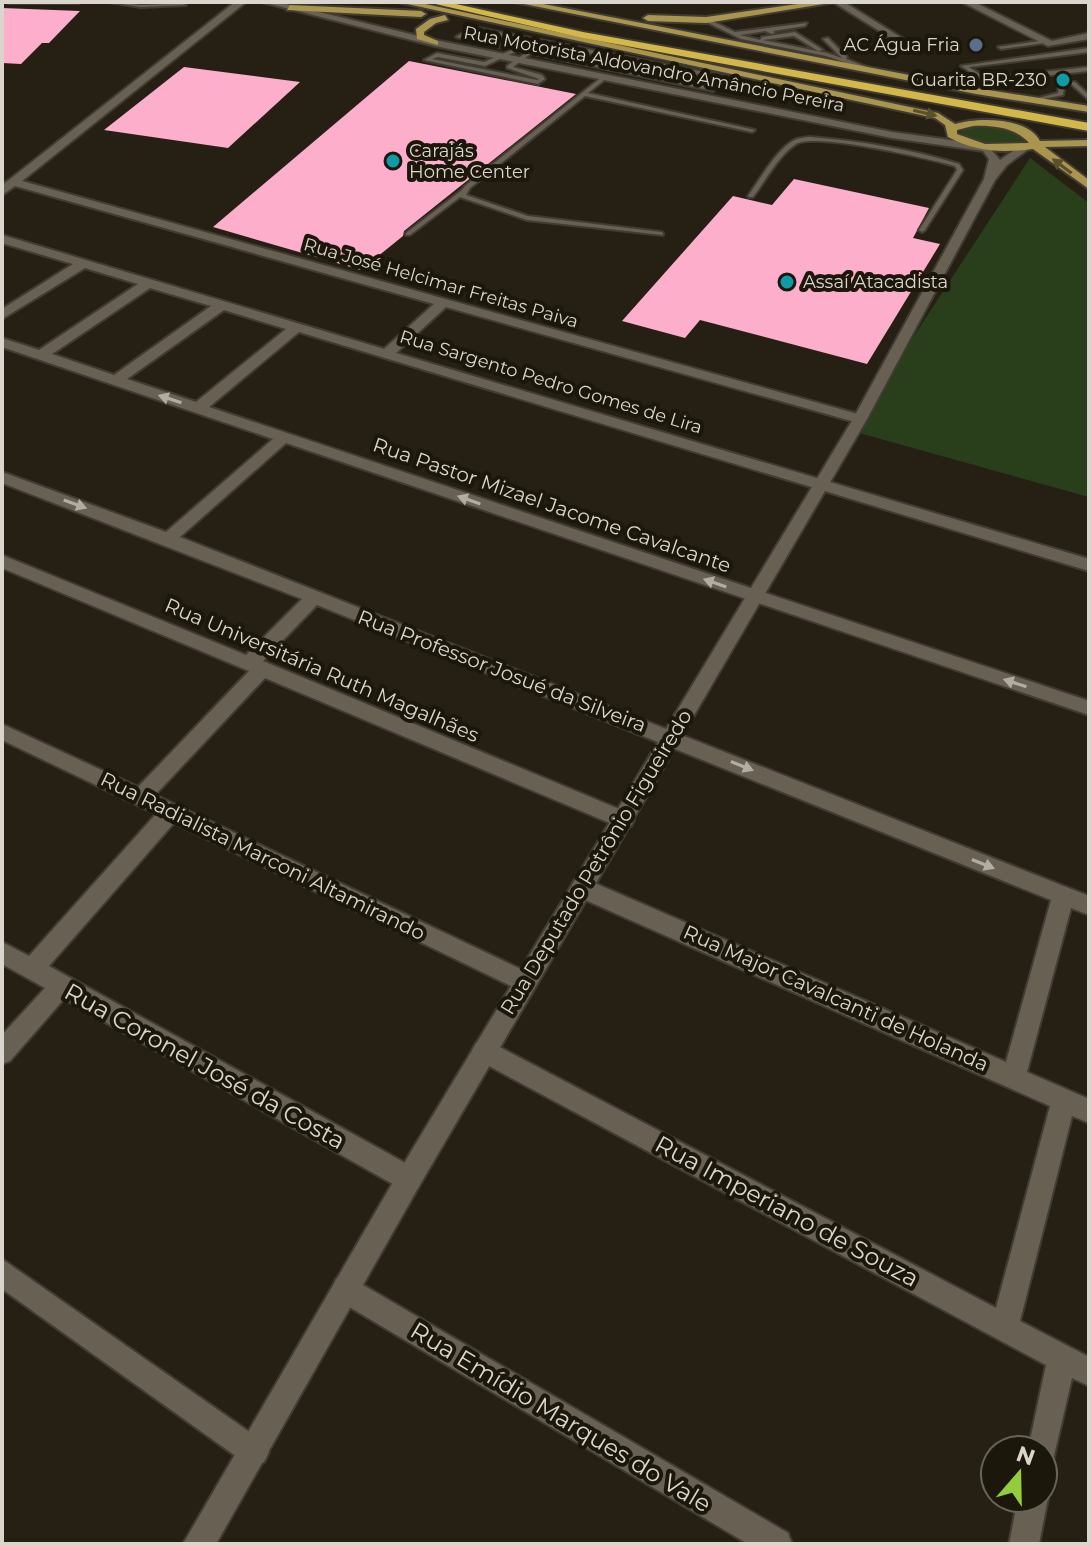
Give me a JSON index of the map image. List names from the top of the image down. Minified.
{"streets":{"street":["Rua Motorista Aldovandro Amâncio Pereira","Rua José Helcimar Freitas Paiva","Rua Sargento Pedro Gomes de Lira","Rua Pastor Mizael Jacome Cavalcante","Rua Universitária Ruth Magalhães","Rua Professor Josué da Silveira","Rua Radialista Marconi Altamirando","Rua Deputado Petrônio Figueiredo","Rua Major Cavalcanti de Holanda","Rua Coronel José da Costa","Rua Imperiano de Souza","Rua Emídio Marques do Vale"]},"crossings":[["Rua José Helcimar Freitas Paiva","Rua Deputado Petrônio Figueiredo"],["Rua Sargento Pedro Gomes de Lira","Rua Deputado Petrônio Figueiredo"],["Rua Pastor Mizael Jacome Cavalcante","Rua Deputado Petrônio Figueiredo"],["Rua Universitária Ruth Magalhães","Rua Deputado Petrônio Figueiredo"],["Rua Professor Josué da Silveira","Rua Deputado Petrônio Figueiredo"],["Rua Radialista Marconi Altamirando","Rua Deputado Petrônio Figueiredo"],["Rua Deputado Petrônio Figueiredo","Rua Major Cavalcanti de Holanda"],["Rua Deputado Petrônio Figueiredo","Rua Coronel José da Costa"],["Rua Deputado Petrônio Figueiredo","Rua Imperiano de Souza"],["Rua Deputado Petrônio Figueiredo","Rua Emídio Marques do Vale"]],"one_way":["Rua Pastor Mizael Jacome Cavalcante","Rua Professor Josué da Silveira"],"places":["AC Água Fria","Guarita BR-230","Carajás Home Center","Assaí Atacadista"],"north":"top"}
